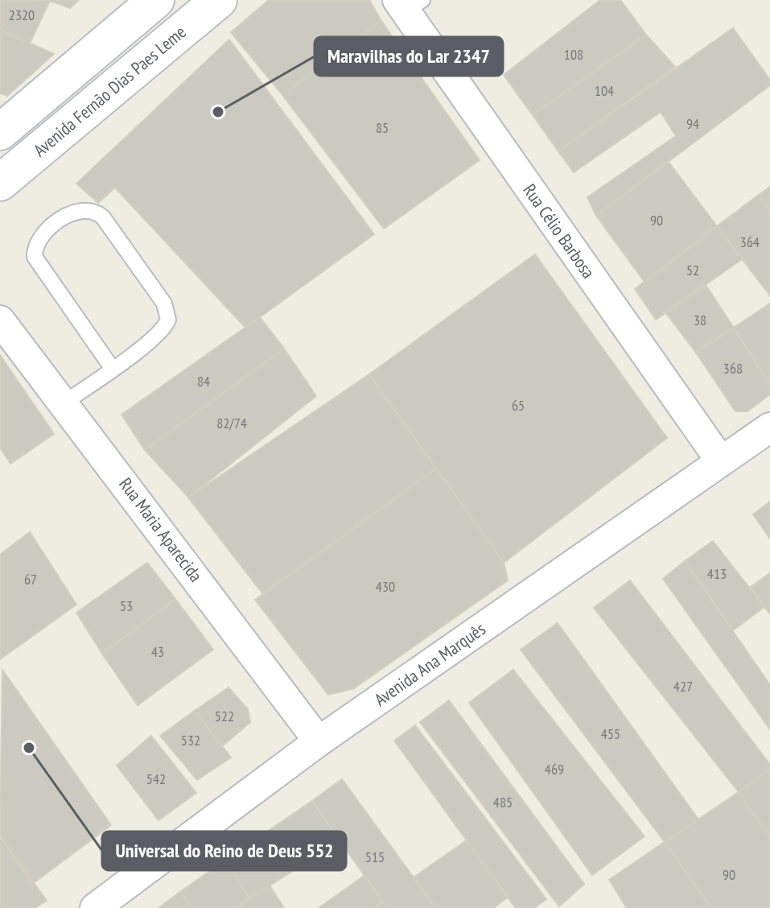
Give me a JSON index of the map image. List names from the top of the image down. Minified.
{"streets":{"main road":["Avenida Fernão Dias Paes Leme"],"street":["Rua Célio Barbosa","Rua Maria Aparecida","Avenida Ana Marquês"]},"crossings":[["Rua Célio Barbosa","Avenida Ana Marquês"],["Rua Maria Aparecida","Avenida Ana Marquês"]],"places":["Maravilhas do Lar 2347","Universal do Reino de Deus 552"],"house_numbers":["2320","108","104","94","85","90","364","52","38","368","84","65","82/74","413","67","430","53","43","427","522","455","532","469","542","485","515","90"]}
